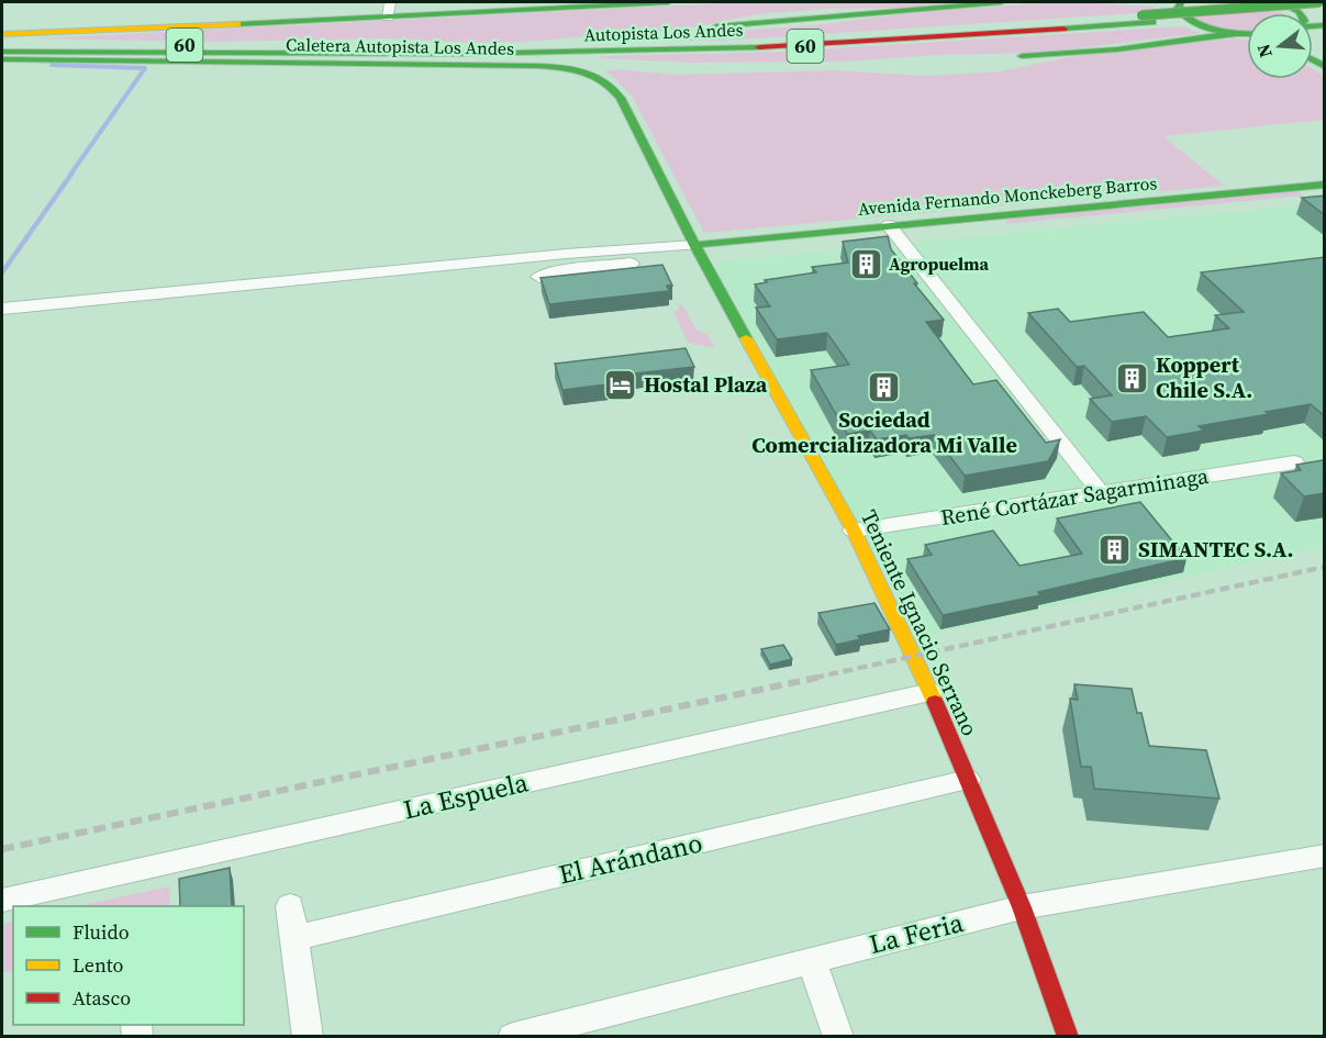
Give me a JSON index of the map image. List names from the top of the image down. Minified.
{"streets":{"main road":["Autopista Los Andes","60","Caletera Autopista Los Andes","Avenida Fernando Monckeberg Barros","Teniente Ignacio Serrano"],"street":["René Cortázar Sagarminaga","La Espuela","El Arándano","La Feria"]},"crossings":[["Caletera Autopista Los Andes","Avenida Fernando Monckeberg Barros"],["Caletera Autopista Los Andes","Teniente Ignacio Serrano"],["Avenida Fernando Monckeberg Barros","Teniente Ignacio Serrano"],["René Cortázar Sagarminaga","Teniente Ignacio Serrano"],["Teniente Ignacio Serrano","La Espuela"],["Teniente Ignacio Serrano","El Arándano"],["Teniente Ignacio Serrano","La Feria"]],"places":{"building":["Agropuelma","Koppert Chile S.A.","Sociedad Comercializadora Mi Valle","SIMANTEC S.A."],"hotel":["Hostal Plaza"]},"legend":["Fluido","Lento","Atasco"],"north":"left"}
